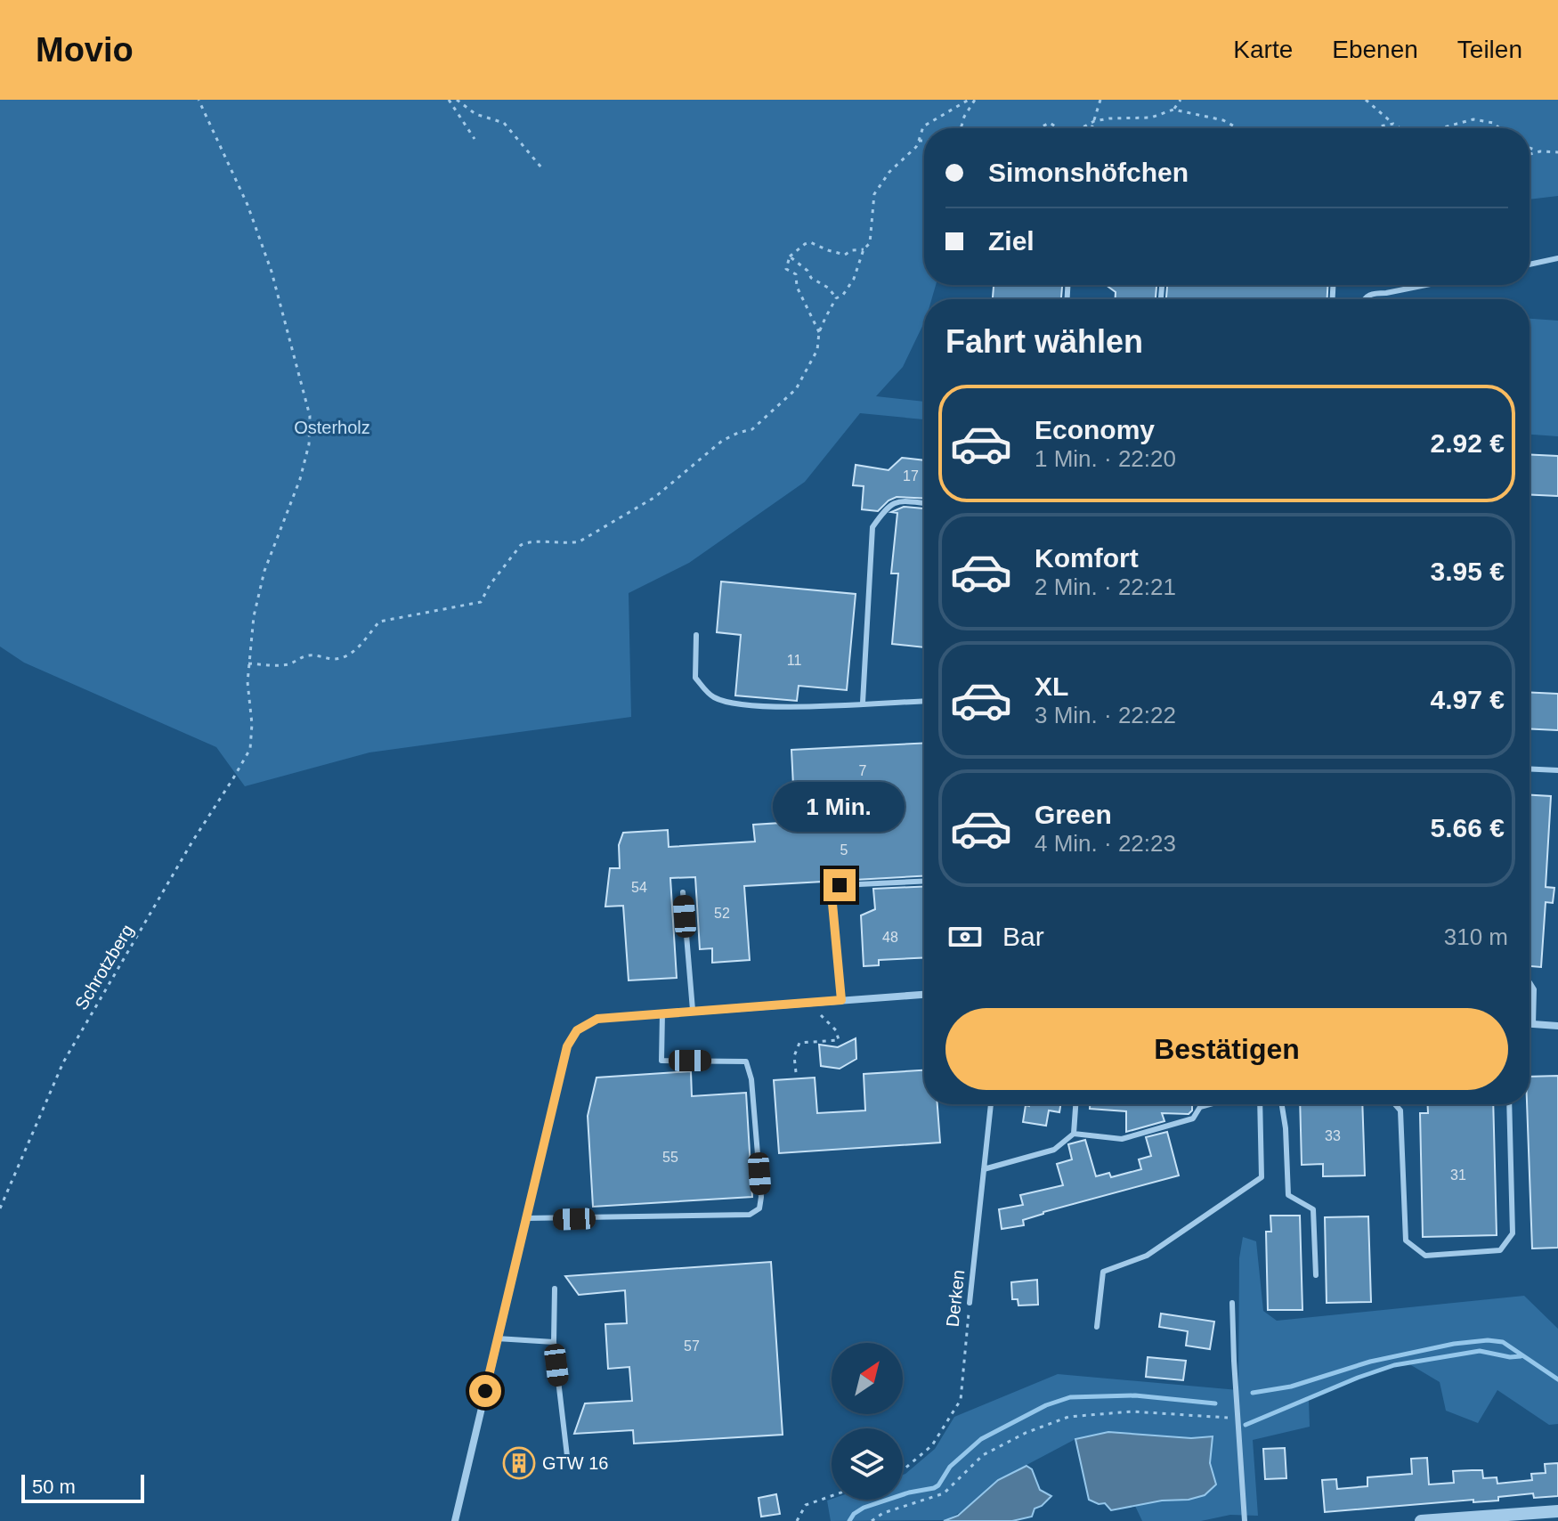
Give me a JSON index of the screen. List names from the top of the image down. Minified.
{"streets":{"lane":["Derken"],"path":["Schrotzberg"]},"parks":["Osterholz"],"places":{"building":["GTW 16"]},"house_numbers":["17","11","7","5","54","52","48","33","55","31","57"],"scale_bar":"50 m","north":"top right","page":{"header":"Movio","nav":["Karte","Ebenen","Teilen"],"banner":["Simonshöfchen","Ziel"],"heading":"Fahrt wählen","list":[{"name":"Economy","note":"1 Min. · 22:20","value":"2.92 €"},{"name":"Komfort","note":"2 Min. · 22:21","value":"3.95 €"},{"name":"XL","note":"3 Min. · 22:22","value":"4.97 €"},{"name":"Green","note":"4 Min. · 22:23","value":"5.66 €"}],"bubble":"1 Min.","pay":["Bar","310 m"],"buttons":"Bestätigen","scale":"50 m"}}
